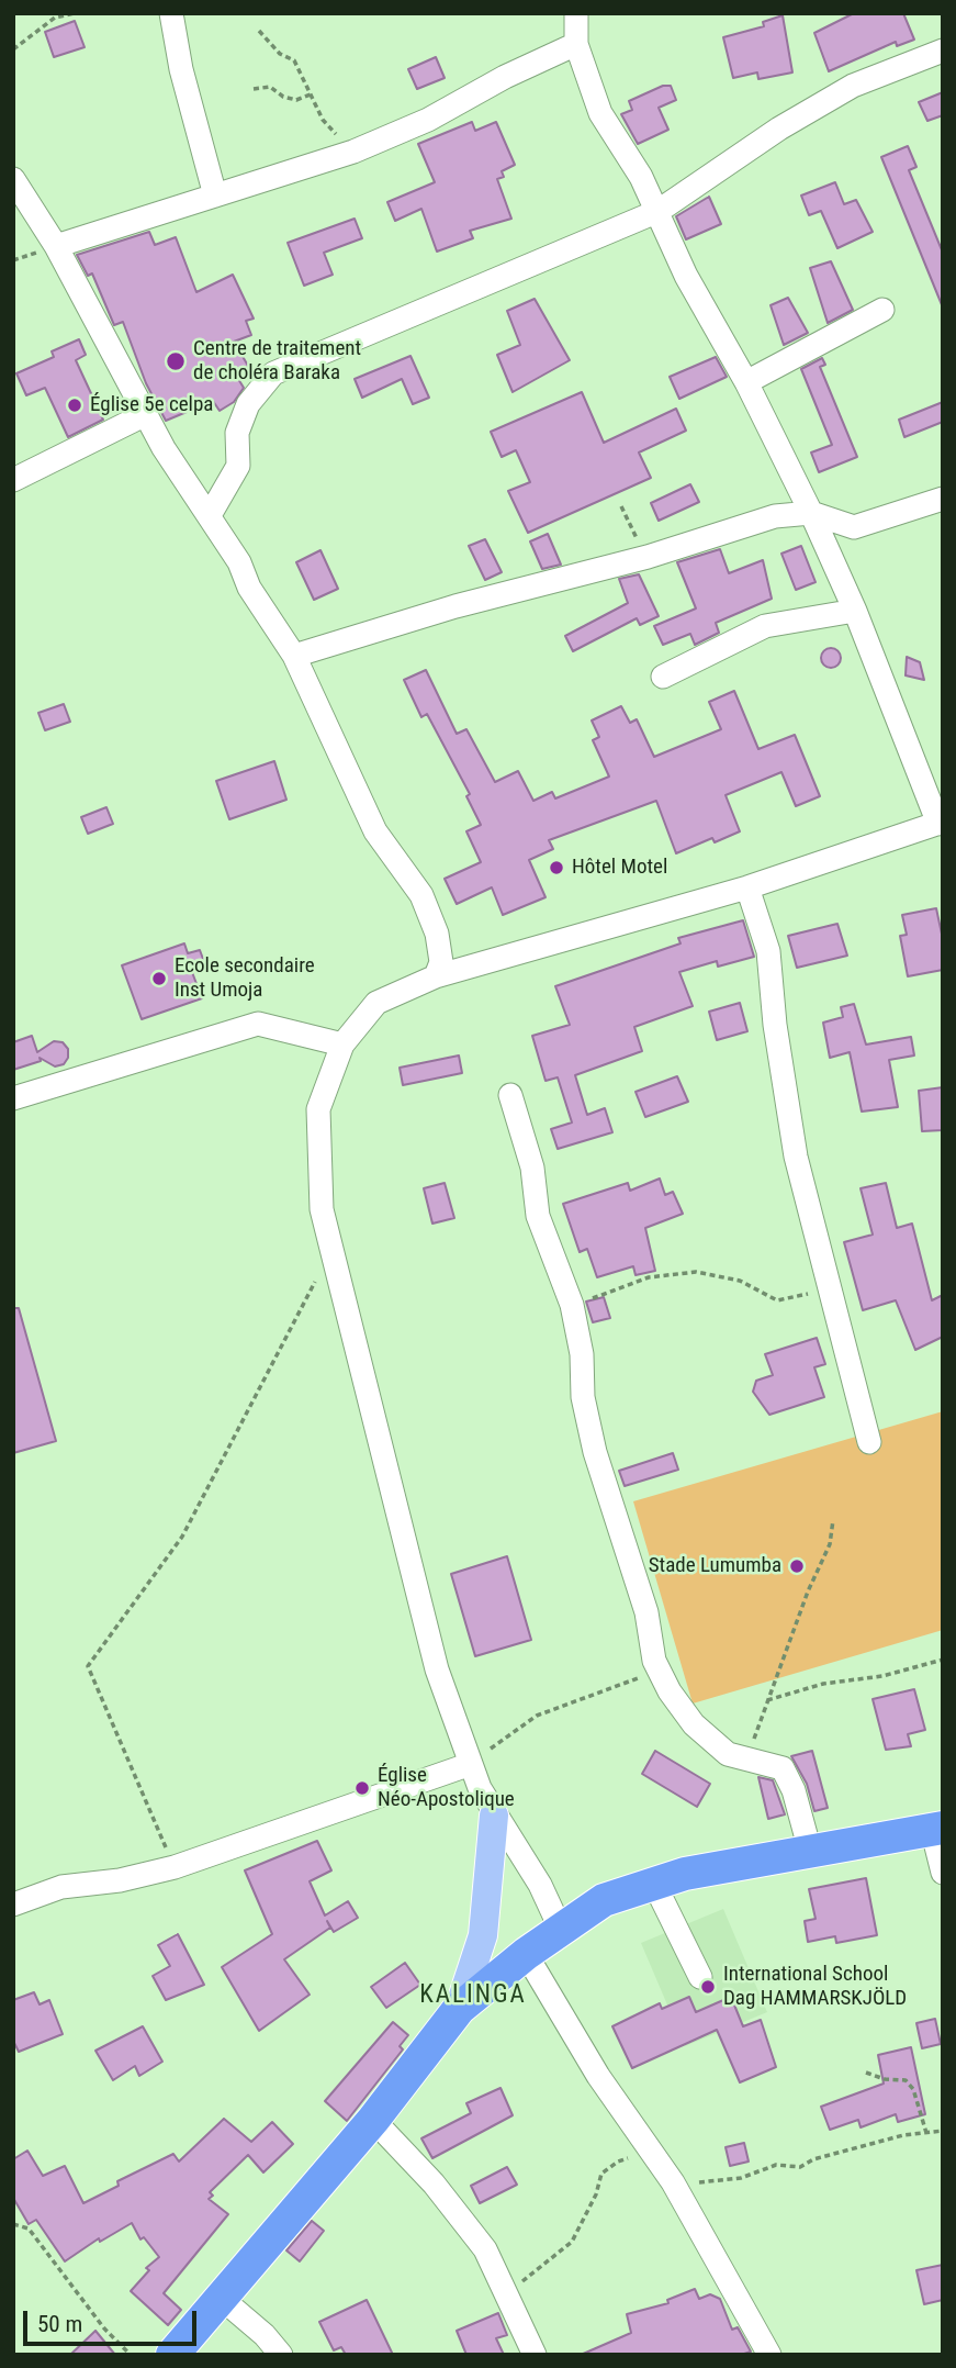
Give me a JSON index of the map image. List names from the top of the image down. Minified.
{"districts":["KALINGA"],"places":["Centre de traitement de choléra Baraka","Église 5e celpa","Hôtel Motel","Ecole secondaire Inst Umoja","Stade Lumumba","Église Néo-Apostolique","International School Dag HAMMARSKJÖLD"],"scale_bar":"50 m"}
